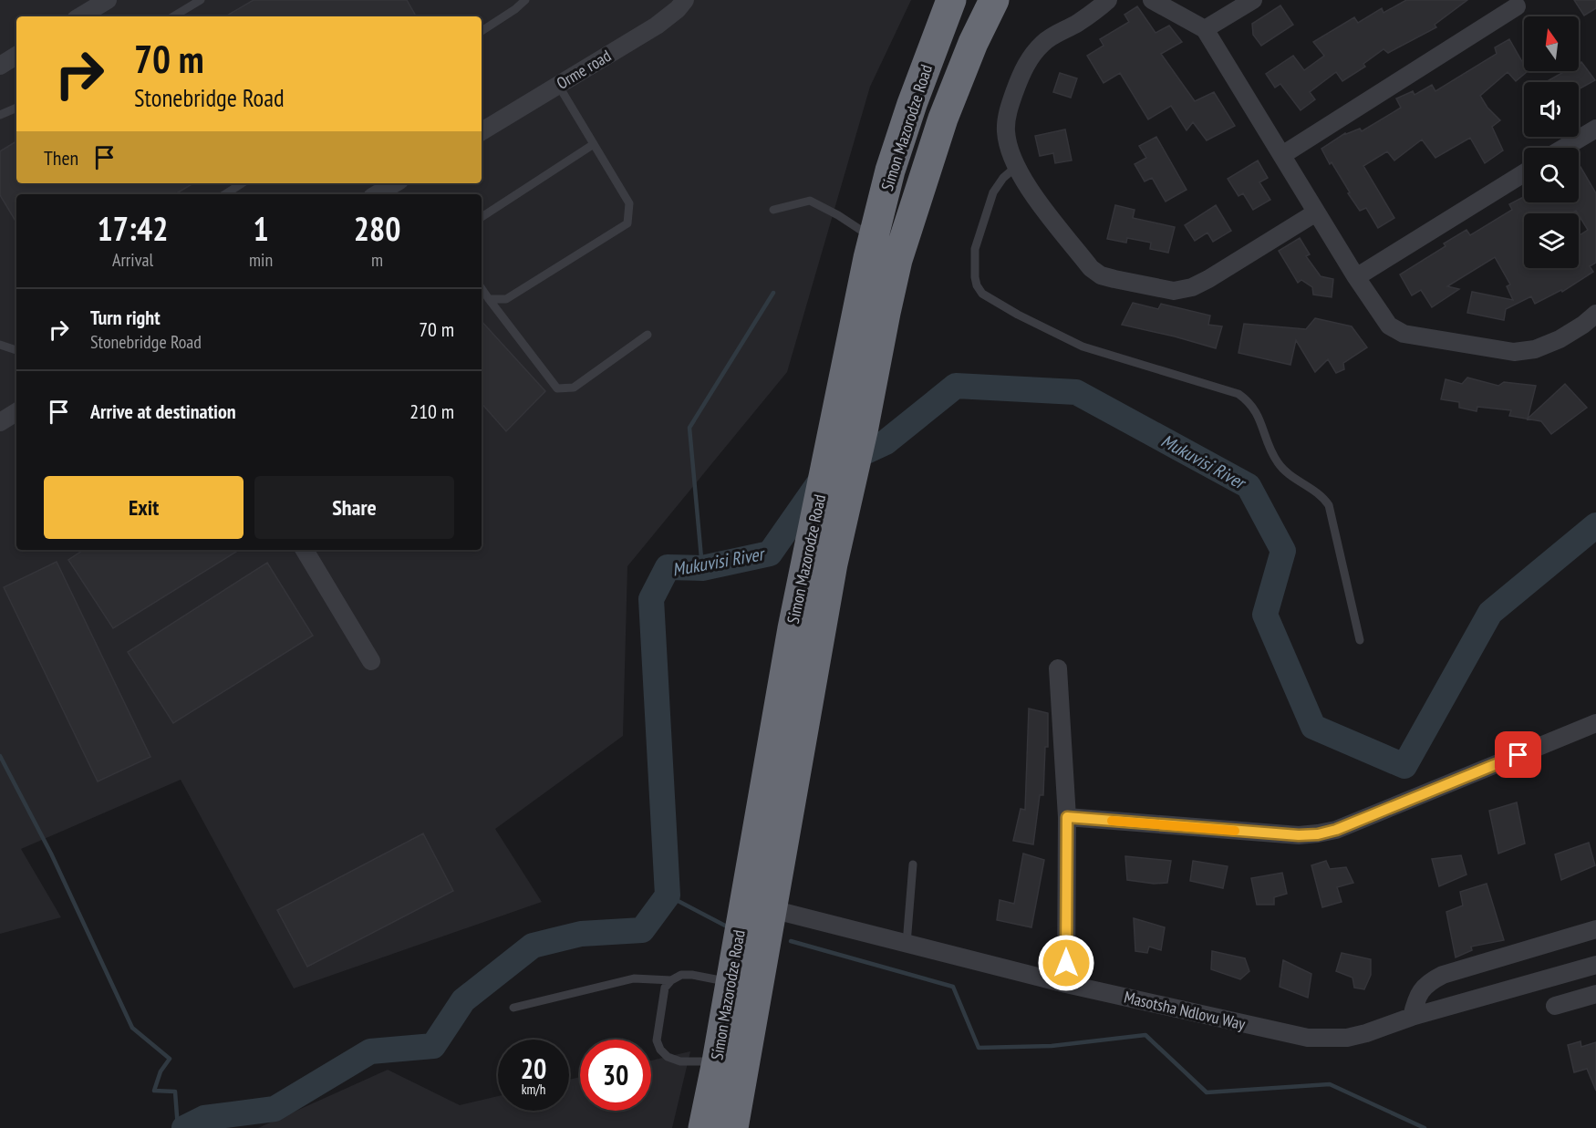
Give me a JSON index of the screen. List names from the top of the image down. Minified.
{"streets":{"highway":["Simon Mazorodze Road"],"street":["Orme road","Masotsha Ndlovu Way"]},"crossings":[["Simon Mazorodze Road","Masotsha Ndlovu Way"]],"water":["Mukuvisi River"],"north":"top","page":{"turn":["70 m","Stonebridge Road"],"then":"Then","eta":["17:42","Arrival","1","min","280","m"],"list":[{"name":"Turn right","note":"Stonebridge Road","value":"70 m"},{"name":"Arrive at destination","value":"210 m"}],"buttons":["Exit","Share"],"speed":"20 km/h","limit":"30"}}
